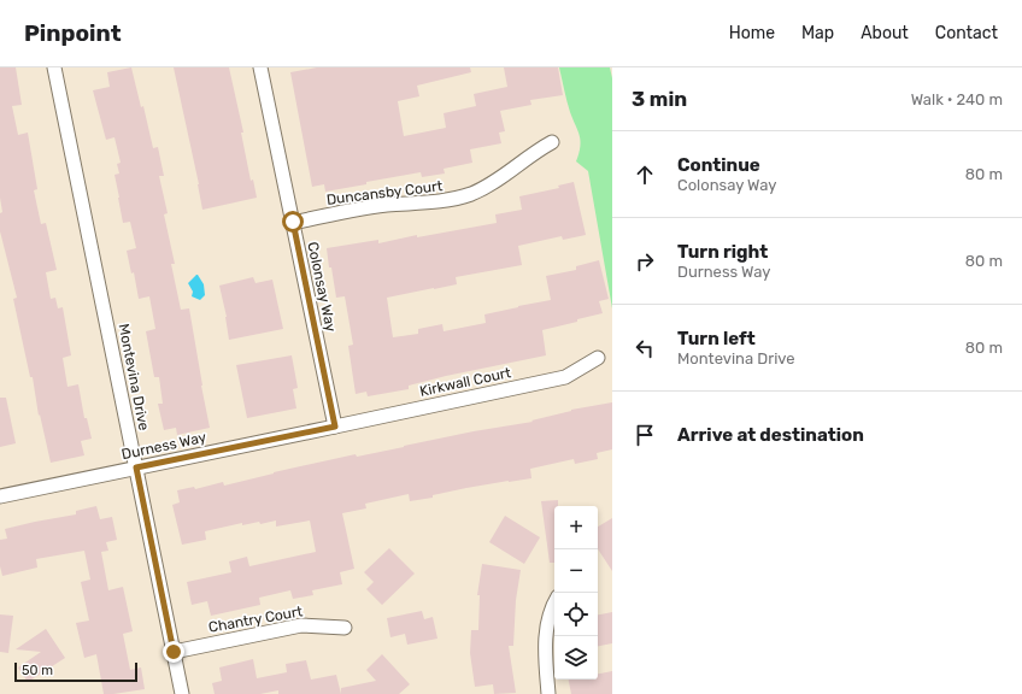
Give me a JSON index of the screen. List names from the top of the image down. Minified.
{"streets":{"street":["Duncansby Court","Colonsay Way","Montevina Drive","Kirkwall Court","Durness Way","Chantry Court"]},"crossings":[["Duncansby Court","Colonsay Way"],["Colonsay Way","Kirkwall Court"],["Colonsay Way","Durness Way"],["Montevina Drive","Durness Way"],["Montevina Drive","Chantry Court"],["Kirkwall Court","Durness Way"]],"scale_bar":"50 m","page":{"header":"Pinpoint","nav":["Home","Map","About","Contact"],"heading":["3 min","Walk · 240 m"],"list":[["Continue","Colonsay Way","80 m"],["Turn right","Durness Way","80 m"],["Turn left","Montevina Drive","80 m"],"Arrive at destination"],"map_buttons":["+","−"],"scale":"50 m"}}
